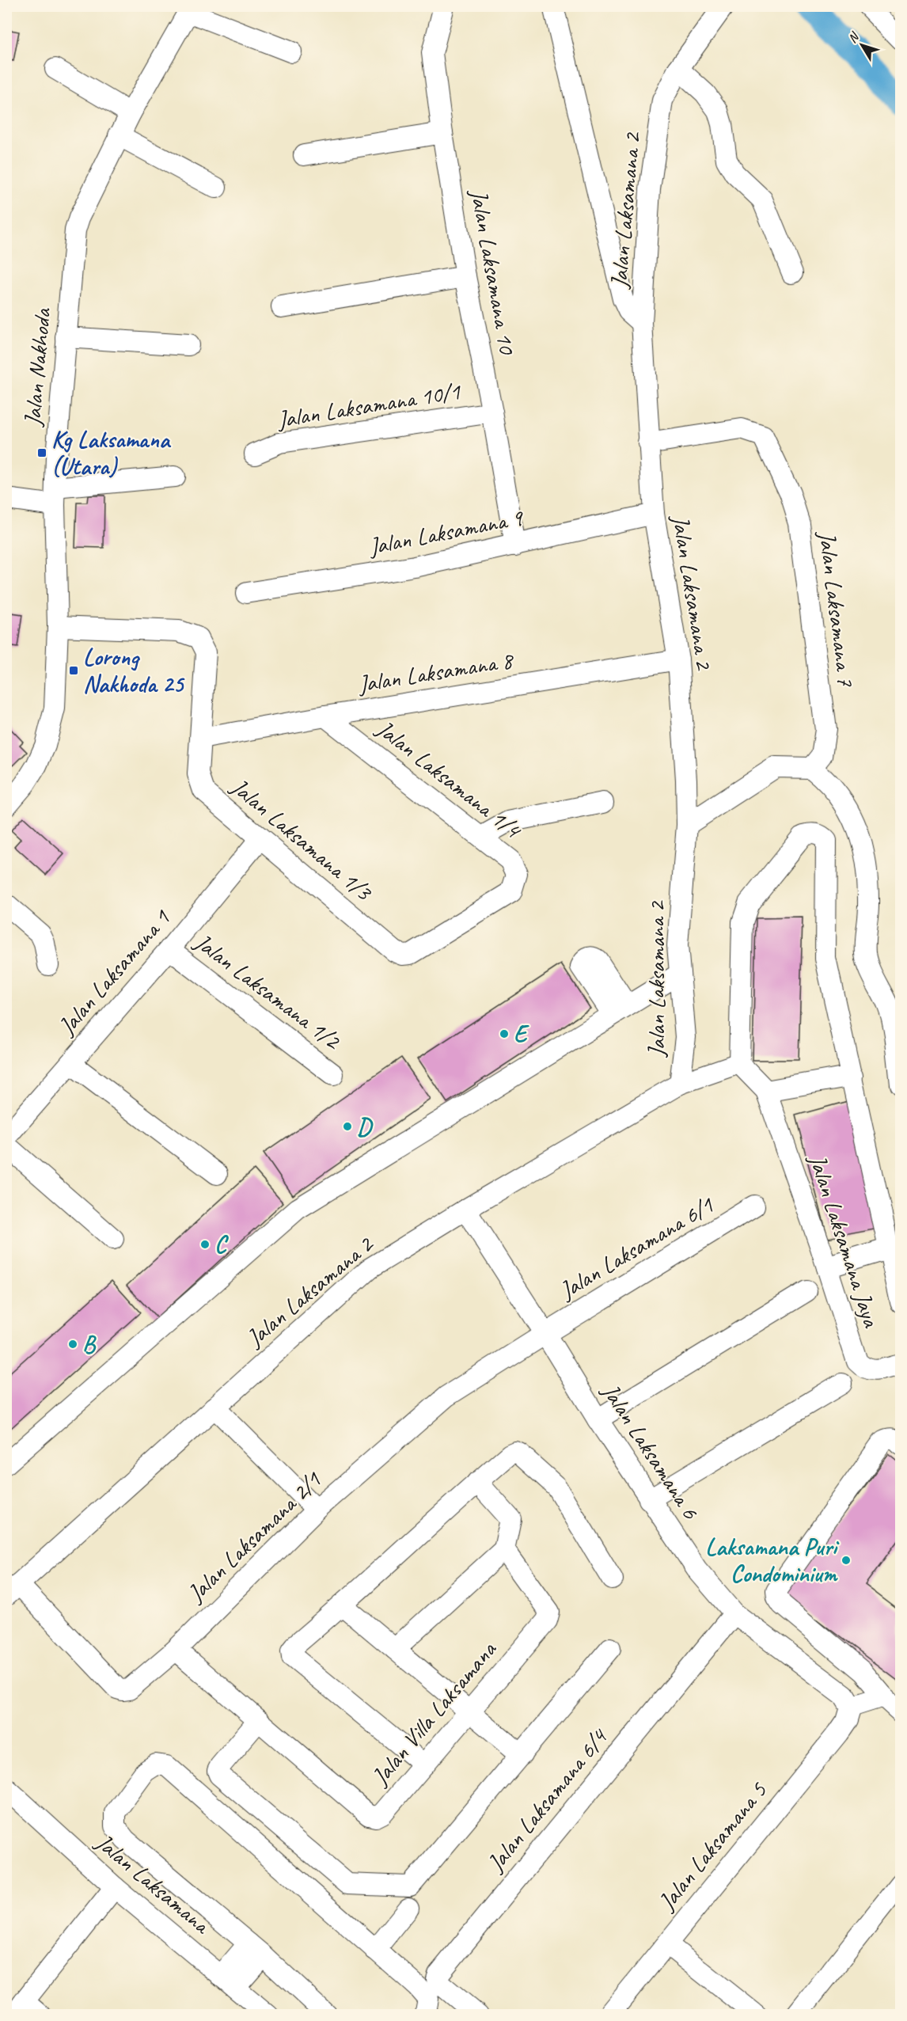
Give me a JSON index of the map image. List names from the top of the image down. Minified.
{"streets":{"street":["Jalan Laksamana 2","Jalan Laksamana 10","Jalan Nakhoda","Jalan Laksamana 10/1","Jalan Laksamana 9","Jalan Laksamana 7","Jalan Laksamana 8","Jalan Laksamana 1/4","Jalan Laksamana 1/3","Jalan Laksamana 1","Jalan Laksamana 1/2","Jalan Laksamana Jaya","Jalan Laksamana 6/1","Jalan Laksamana 6","Jalan Laksamana 2/1","Jalan Villa Laksamana","Jalan Laksamana 6/4","Jalan Laksamana 5","Jalan Laksamana"]},"crossings":[["Jalan Laksamana 2","Jalan Laksamana 9"],["Jalan Laksamana 2","Jalan Laksamana 7"],["Jalan Laksamana 2","Jalan Laksamana 8"],["Jalan Laksamana 2","Jalan Laksamana 6"],["Jalan Laksamana 2","Jalan Laksamana 2/1"],["Jalan Laksamana 10","Jalan Laksamana 10/1"],["Jalan Laksamana 10","Jalan Laksamana 9"],["Jalan Laksamana 8","Jalan Laksamana 1/4"],["Jalan Laksamana 8","Jalan Laksamana 1/3"],["Jalan Laksamana 1/4","Jalan Laksamana 1/3"],["Jalan Laksamana 1/3","Jalan Laksamana 1"],["Jalan Laksamana 1","Jalan Laksamana 1/2"],["Jalan Laksamana 6/1","Jalan Laksamana 6"],["Jalan Laksamana 6/1","Jalan Laksamana 2/1"],["Jalan Laksamana 6","Jalan Laksamana 2/1"],["Jalan Laksamana 6","Jalan Laksamana 6/4"],["Jalan Laksamana 6","Jalan Laksamana 5"],["Jalan Laksamana 2/1","Jalan Villa Laksamana"]],"places":{"transit":["Kg Laksamana (Utara)","Lorong Nakhoda 25"],"other":["E","D","C","B","Laksamana Puri Condominium"]},"north":"top left"}
